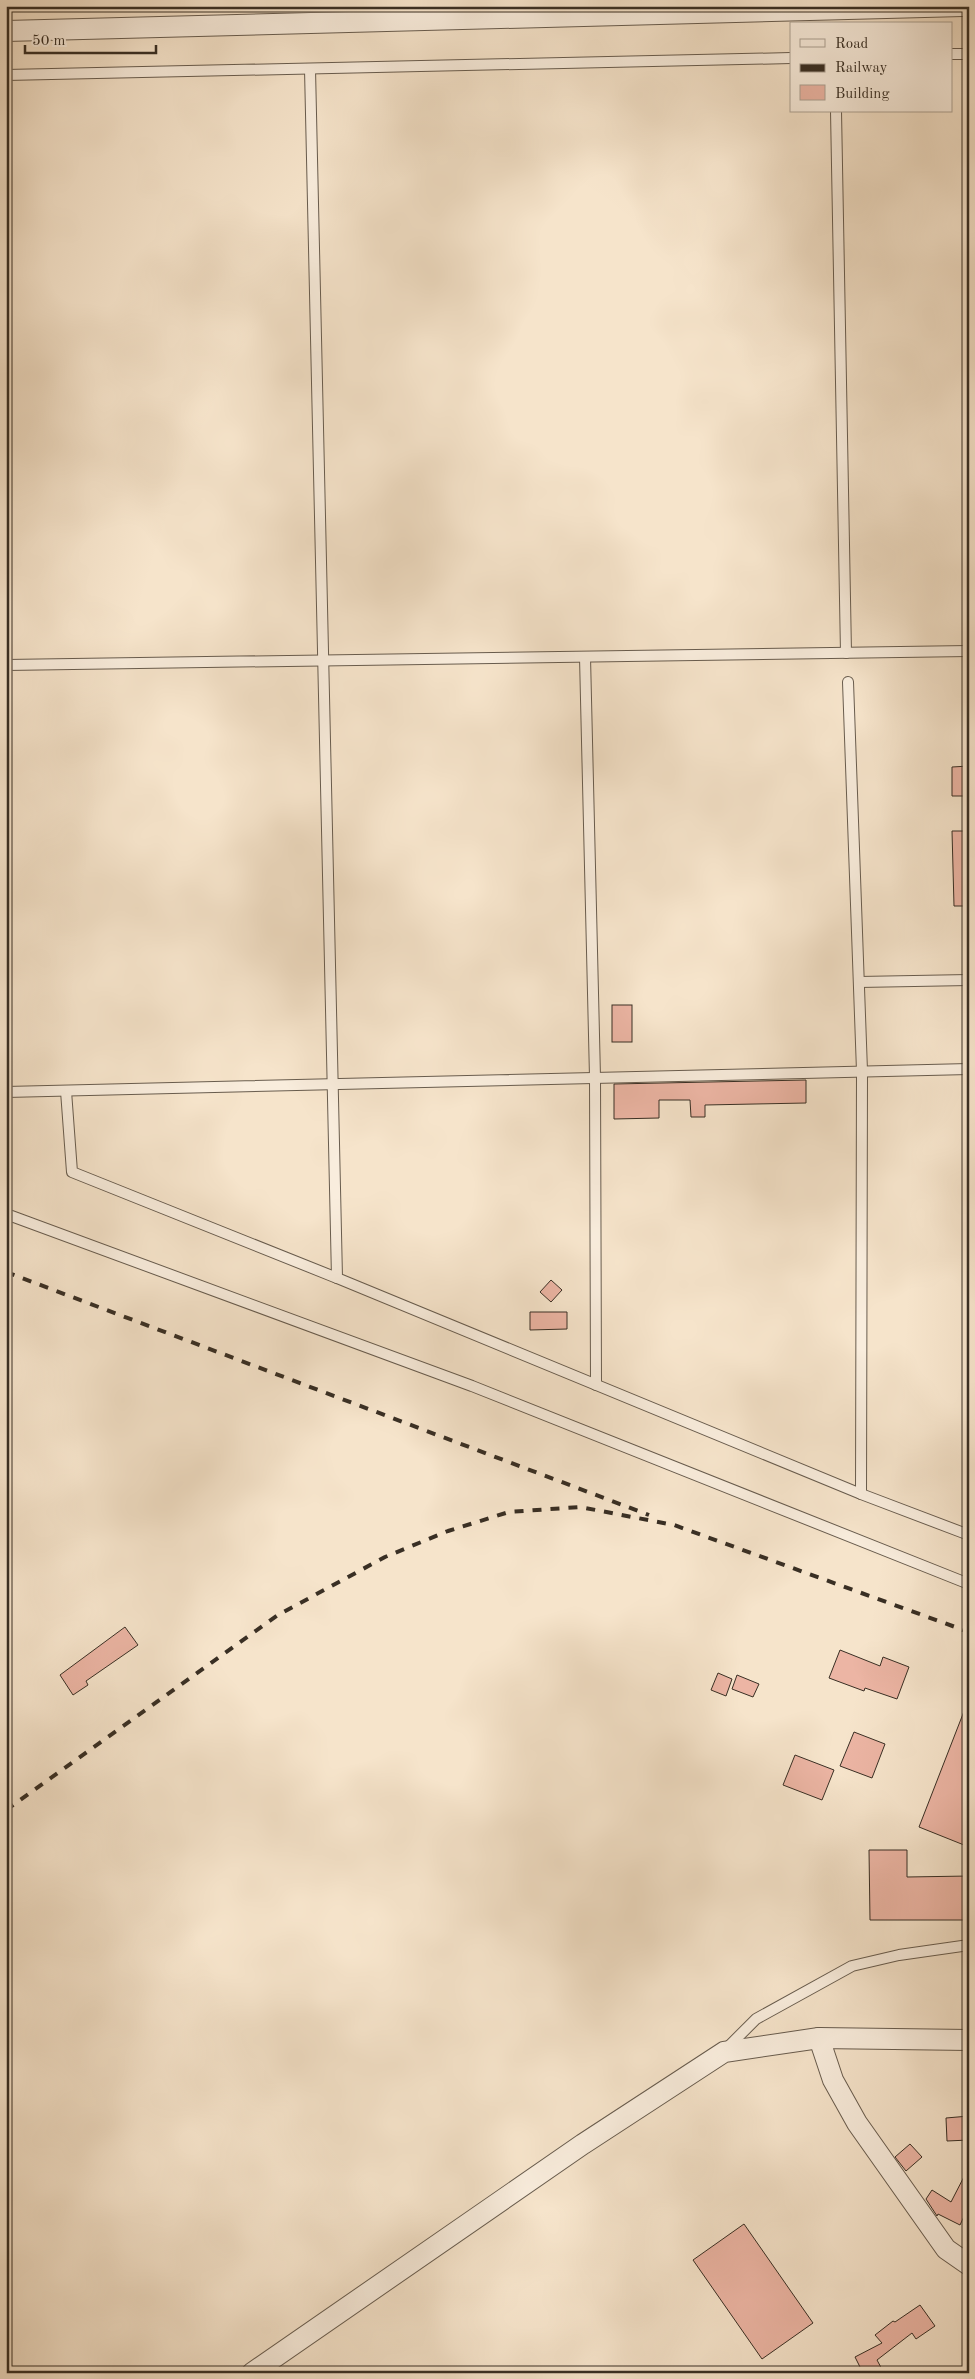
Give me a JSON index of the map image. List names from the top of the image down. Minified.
{"legend":["Road","Railway","Building"],"scale_bar":"50 m"}
